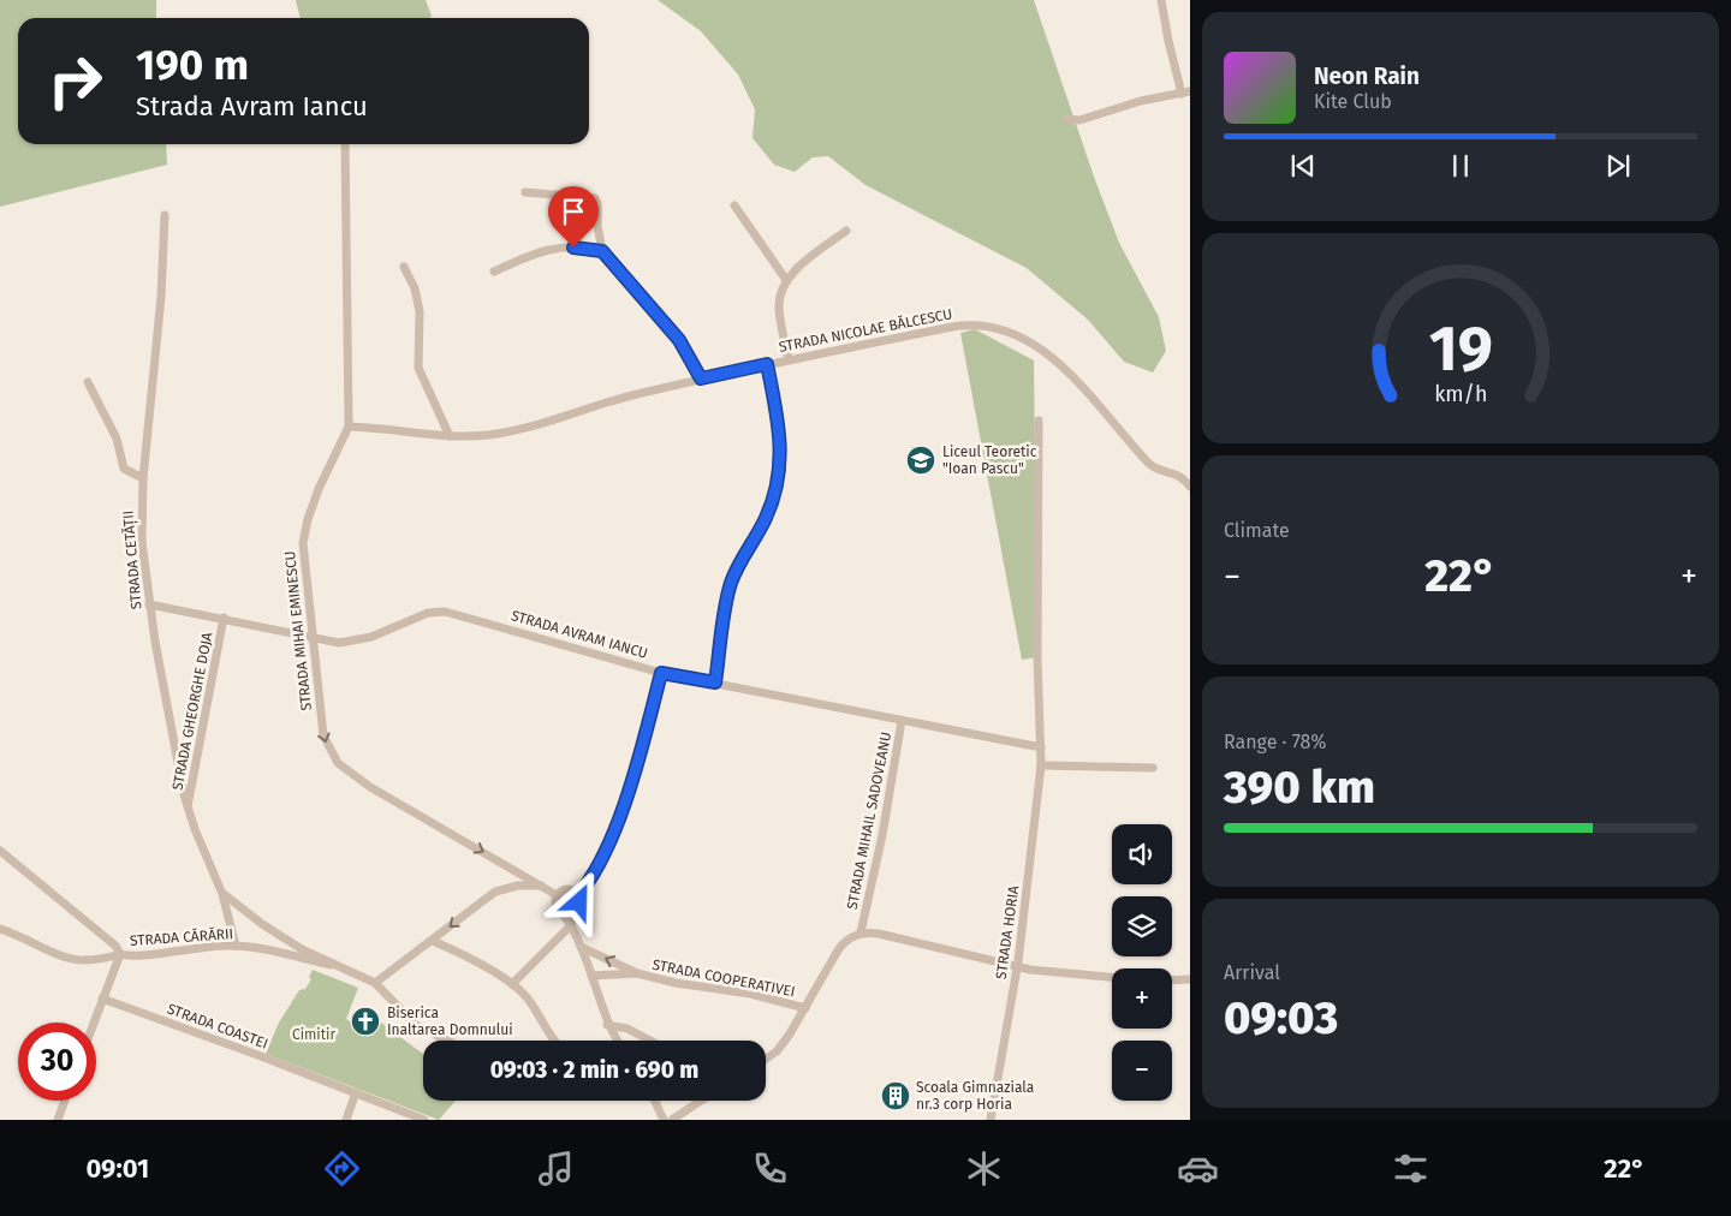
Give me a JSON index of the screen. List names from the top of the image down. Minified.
{"streets":{"street":["STRADA NICOLAE BĂLCESCU","STRADA CETĂȚII","STRADA MIHAI EMINESCU","STRADA AVRAM IANCU","STRADA GHEORGHE DOJA","STRADA MIHAIL SADOVEANU","STRADA HORIA","STRADA CĂRĂRII","STRADA COOPERATIVEI","STRADA COASTEI"]},"crossings":[["STRADA NICOLAE BĂLCESCU","STRADA MIHAI EMINESCU"],["STRADA CETĂȚII","STRADA AVRAM IANCU"],["STRADA CETĂȚII","STRADA GHEORGHE DOJA"],["STRADA CETĂȚII","STRADA CĂRĂRII"],["STRADA MIHAI EMINESCU","STRADA AVRAM IANCU"],["STRADA AVRAM IANCU","STRADA GHEORGHE DOJA"],["STRADA AVRAM IANCU","STRADA MIHAIL SADOVEANU"],["STRADA AVRAM IANCU","STRADA HORIA"],["STRADA MIHAIL SADOVEANU","STRADA COOPERATIVEI"]],"one_way":["STRADA MIHAI EMINESCU"],"parks":["Cimitir"],"places":{"school or university":["Liceul Teoretic \"Ioan Pascu\""],"church":["Biserica Inaltarea Domnului"],"building":["Scoala Gimnaziala nr.3 corp Horia"]},"page":{"turn":["190 m","Strada Avram Iancu"],"song":["Neon Rain","Kite Club"],"tile":["Climate",["Range · 78%","390 km"],["Arrival","09:03"]],"heat":["−","22°","+"],"map_buttons":["+","−"],"limit":"30","trip":"09:03 · 2 min · 690 m","tabs":["09:01","22°"],"gauge":["19","km/h"]}}
